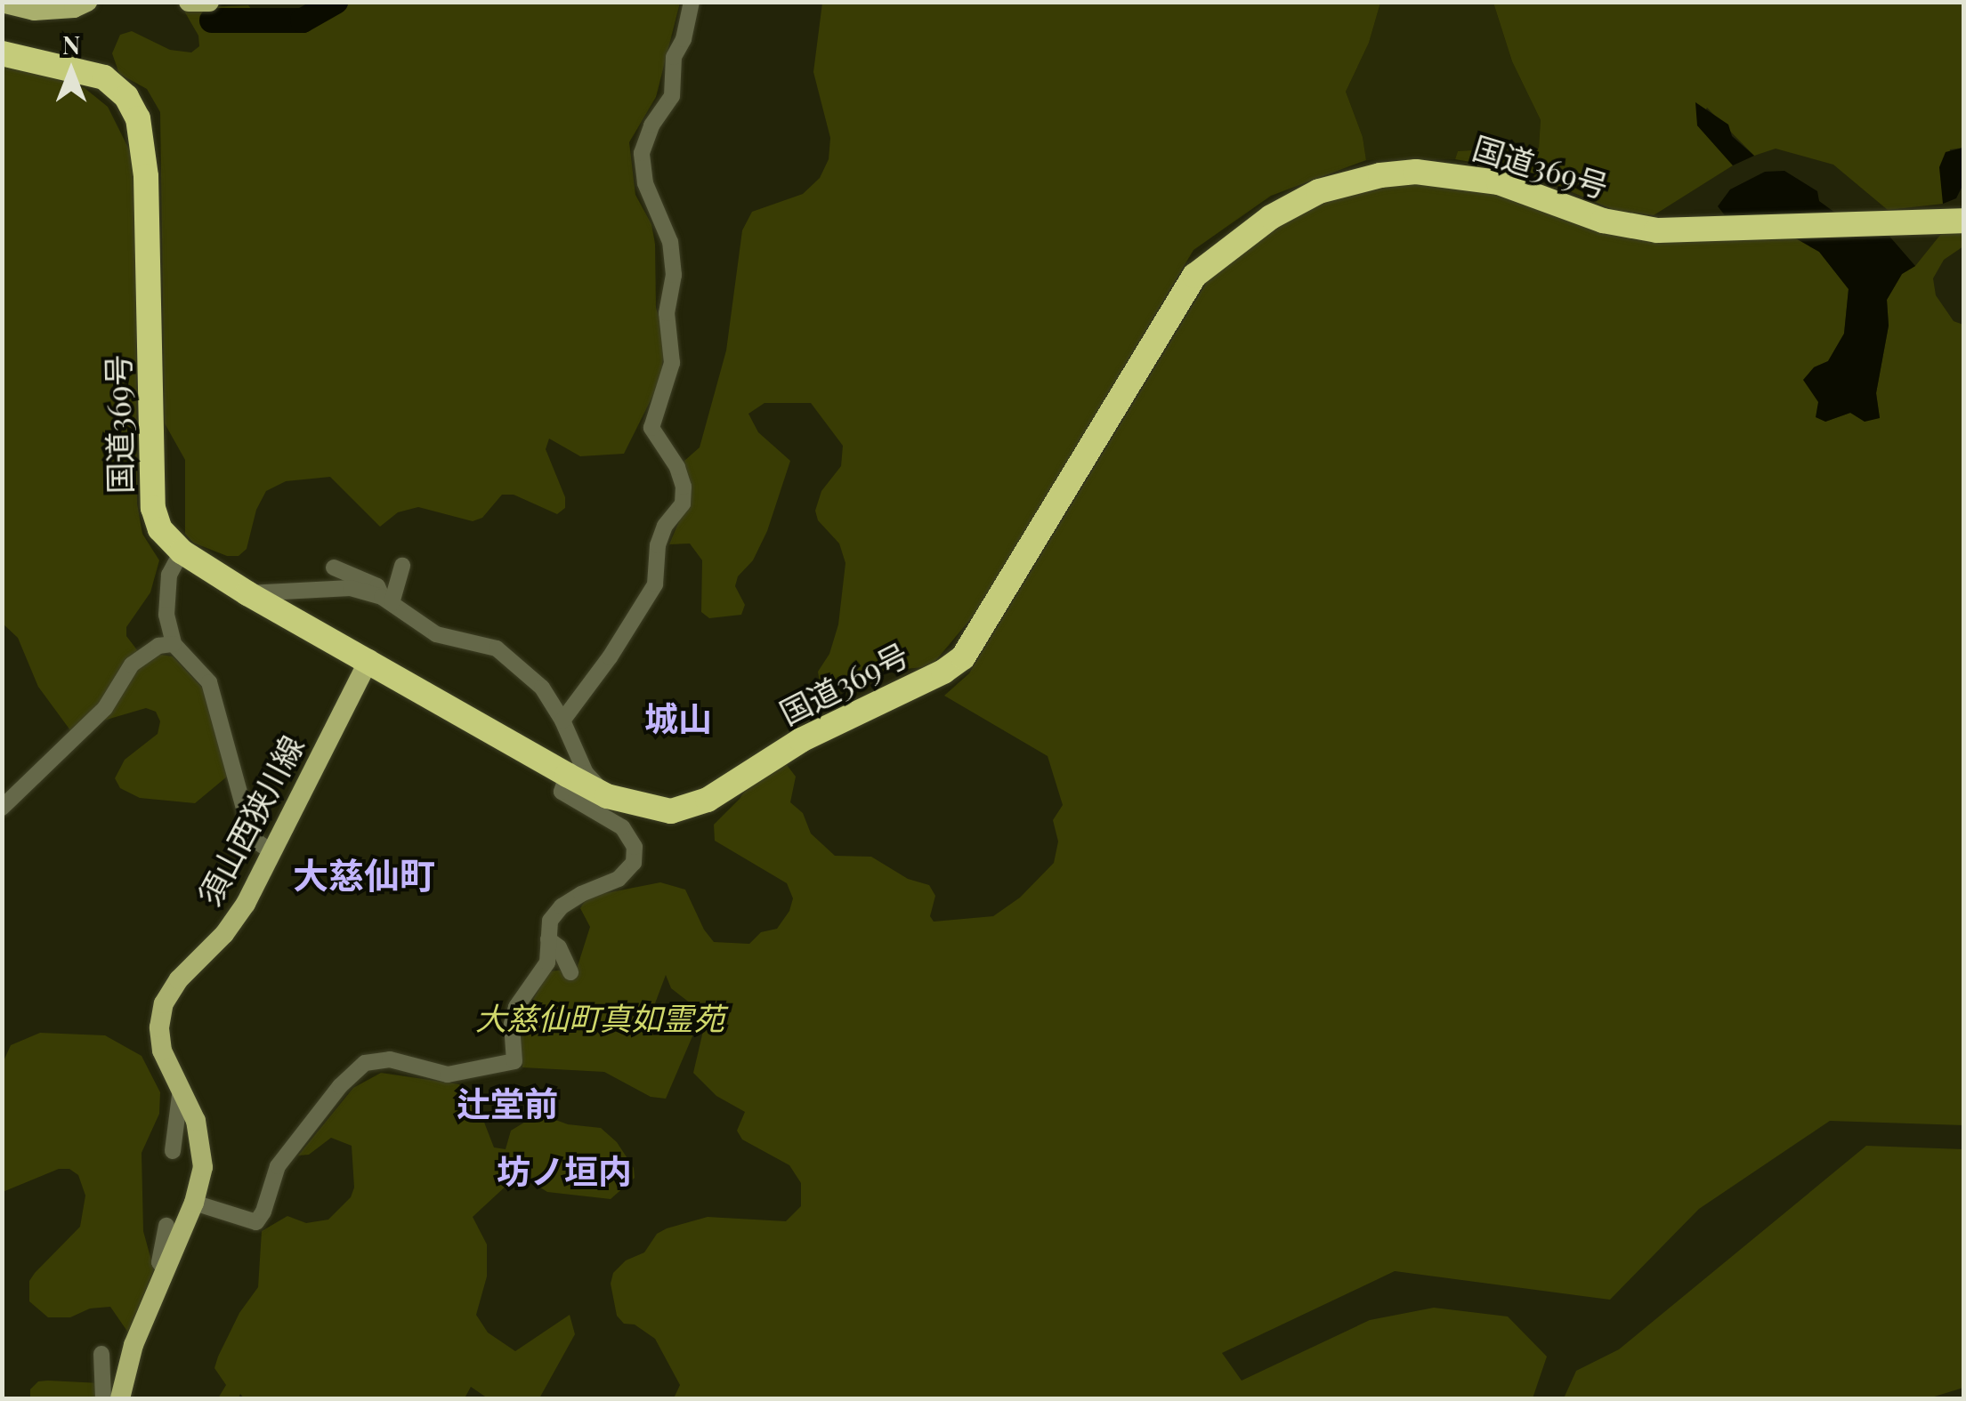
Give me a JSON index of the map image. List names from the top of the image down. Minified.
{"streets":{"highway":["国道369号"],"main road":["須山西狭川線"]},"crossings":[["国道369号","須山西狭川線"]],"districts":["城山","大慈仙町","辻堂前","坊ノ垣内"],"parks":["大慈仙町真如霊苑"],"north":"top"}
